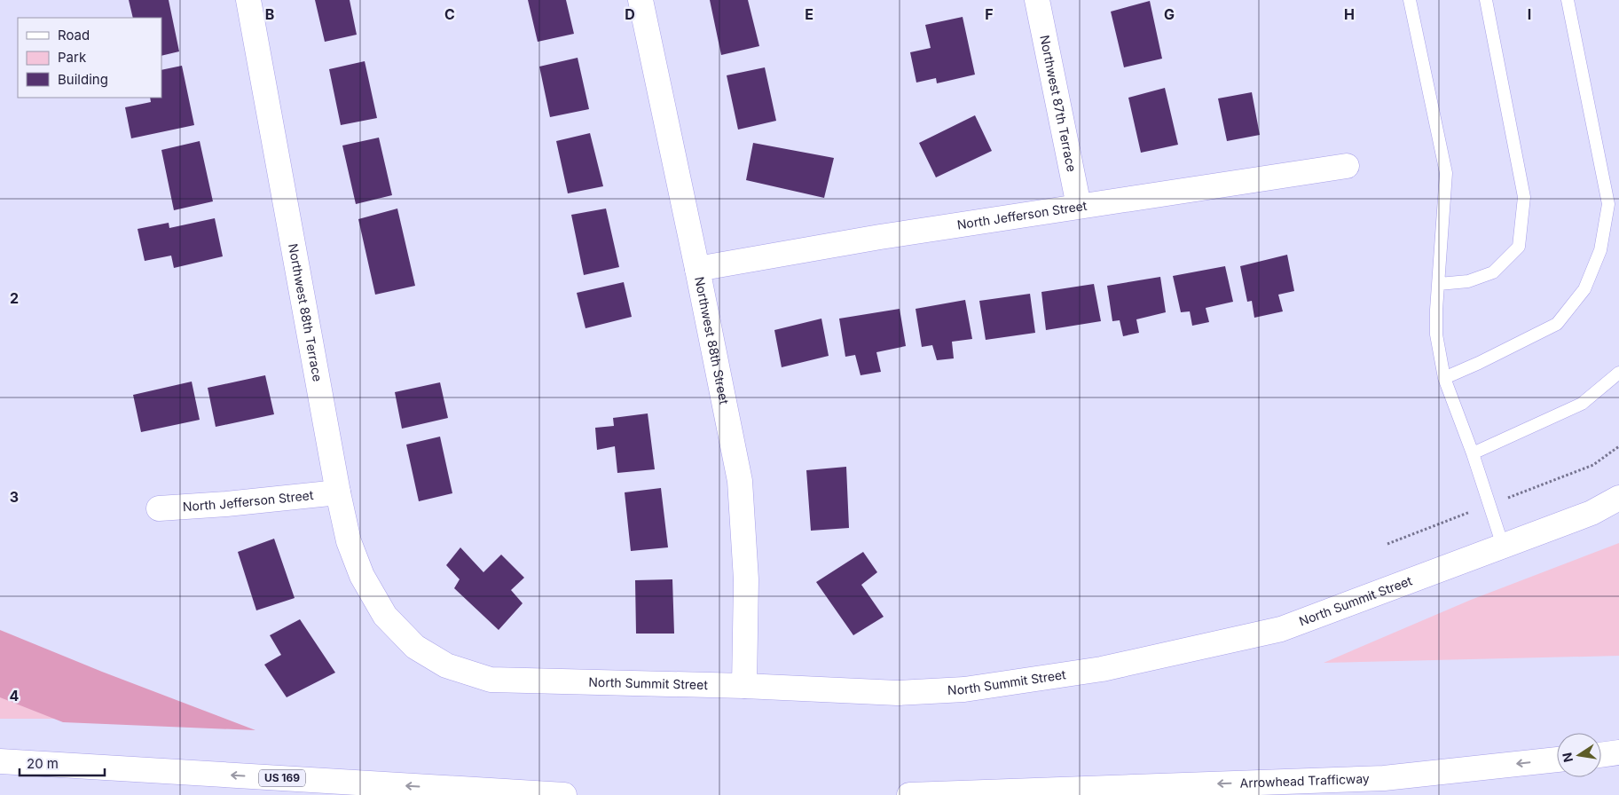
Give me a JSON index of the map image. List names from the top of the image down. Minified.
{"streets":{"main road":["Northwest 87th Terrace","North Jefferson Street","Northwest 88th Terrace","Northwest 88th Street","North Summit Street","US 169","Arrowhead Trafficway"]},"crossings":[["Northwest 87th Terrace","North Jefferson Street"],["North Jefferson Street","Northwest 88th Terrace"],["North Jefferson Street","Northwest 88th Street"],["Northwest 88th Terrace","North Summit Street"],["Northwest 88th Street","North Summit Street"]],"one_way":["Arrowhead Trafficway"],"legend":["Road","Park","Building"],"scale_bar":"20 m","north":"left","grid":{"columns":["B","C","D","E","F","G","H","I"],"rows":["2","3","4"]}}
